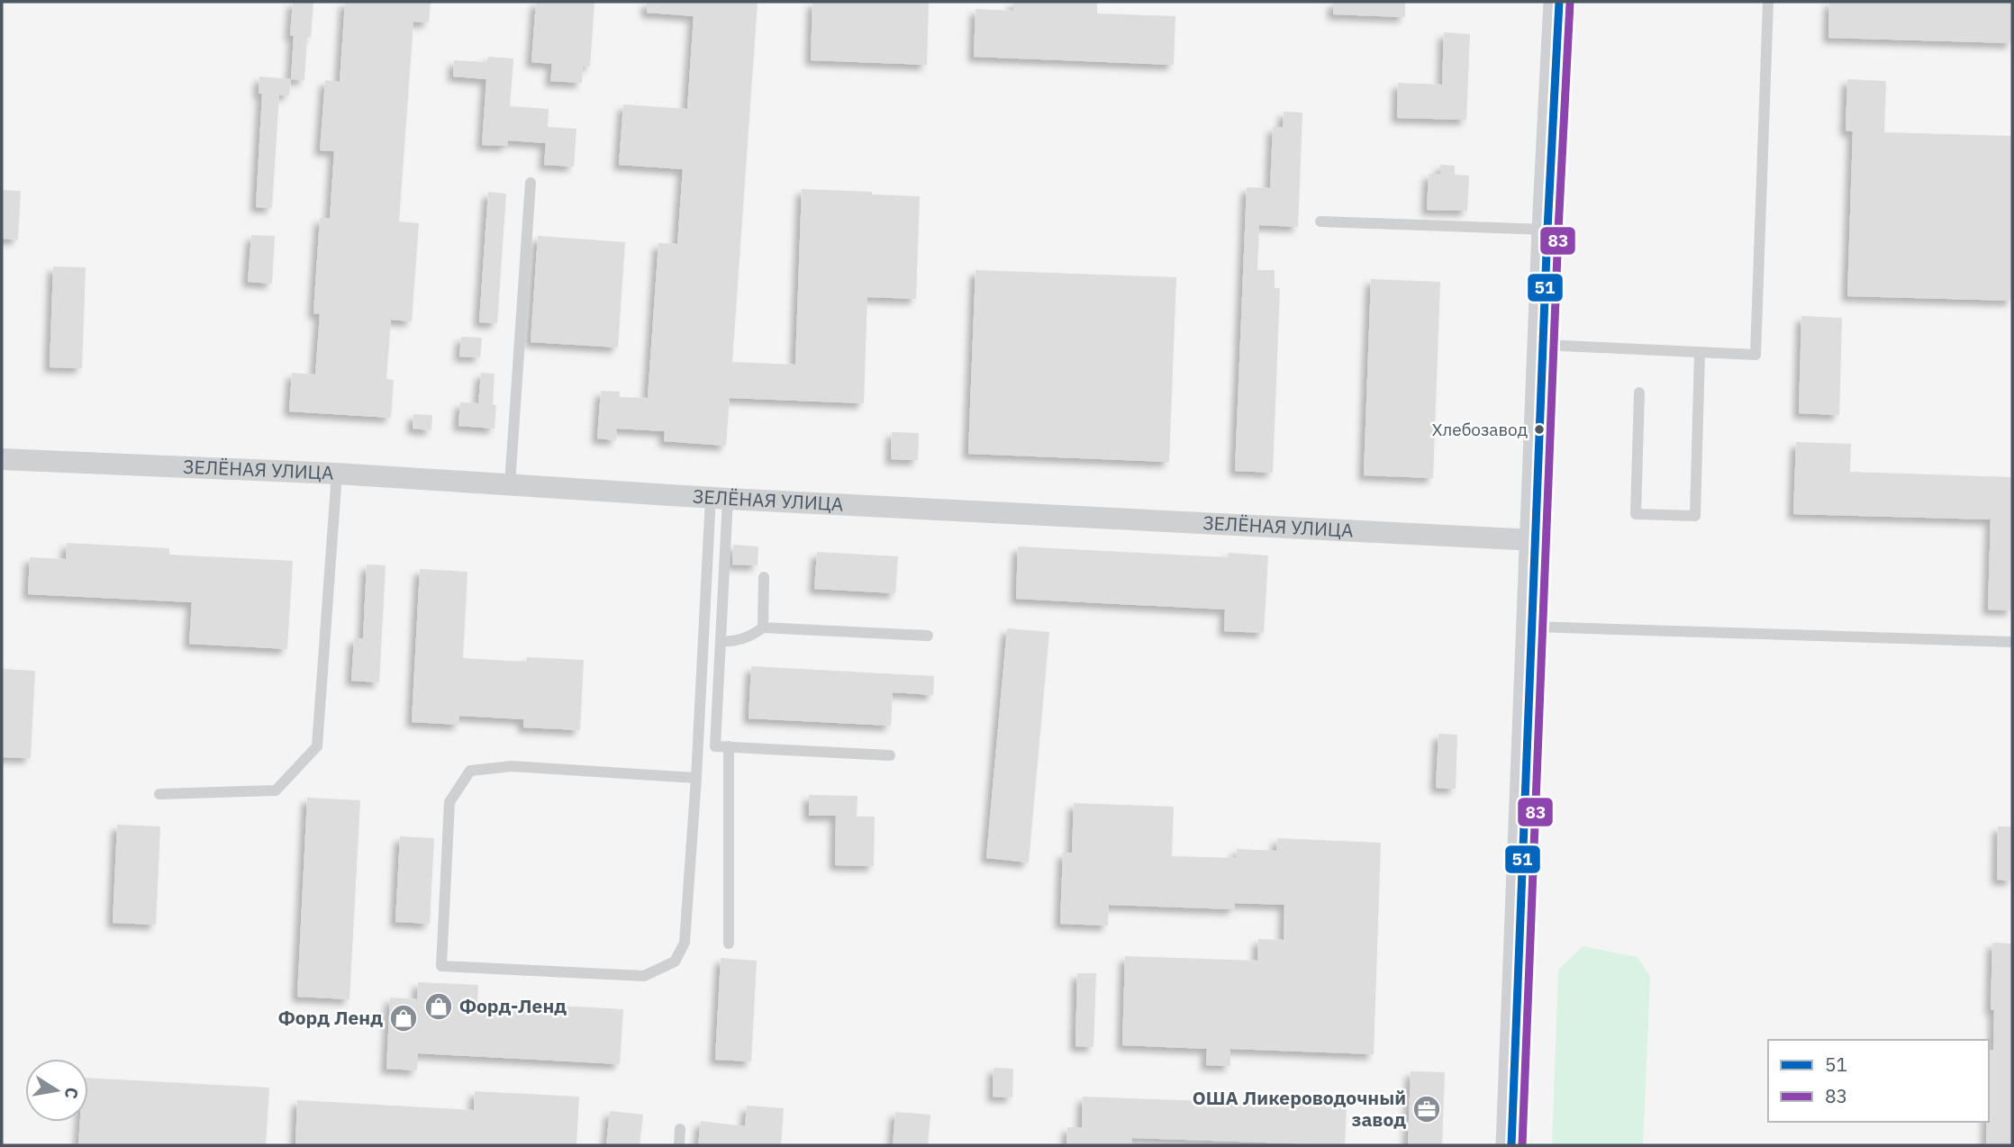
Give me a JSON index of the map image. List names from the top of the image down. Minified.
{"streets":{"street":["ЗЕЛЁНАЯ УЛИЦА"]},"places":{"other":["Хлебозавод"],"shop":["Форд-Ленд","Форд Ленд"],"office":["ОША Ликероводочный завод"]},"lines":["transit line 51","transit line 83"],"legend":["51","83"],"north":"right"}
